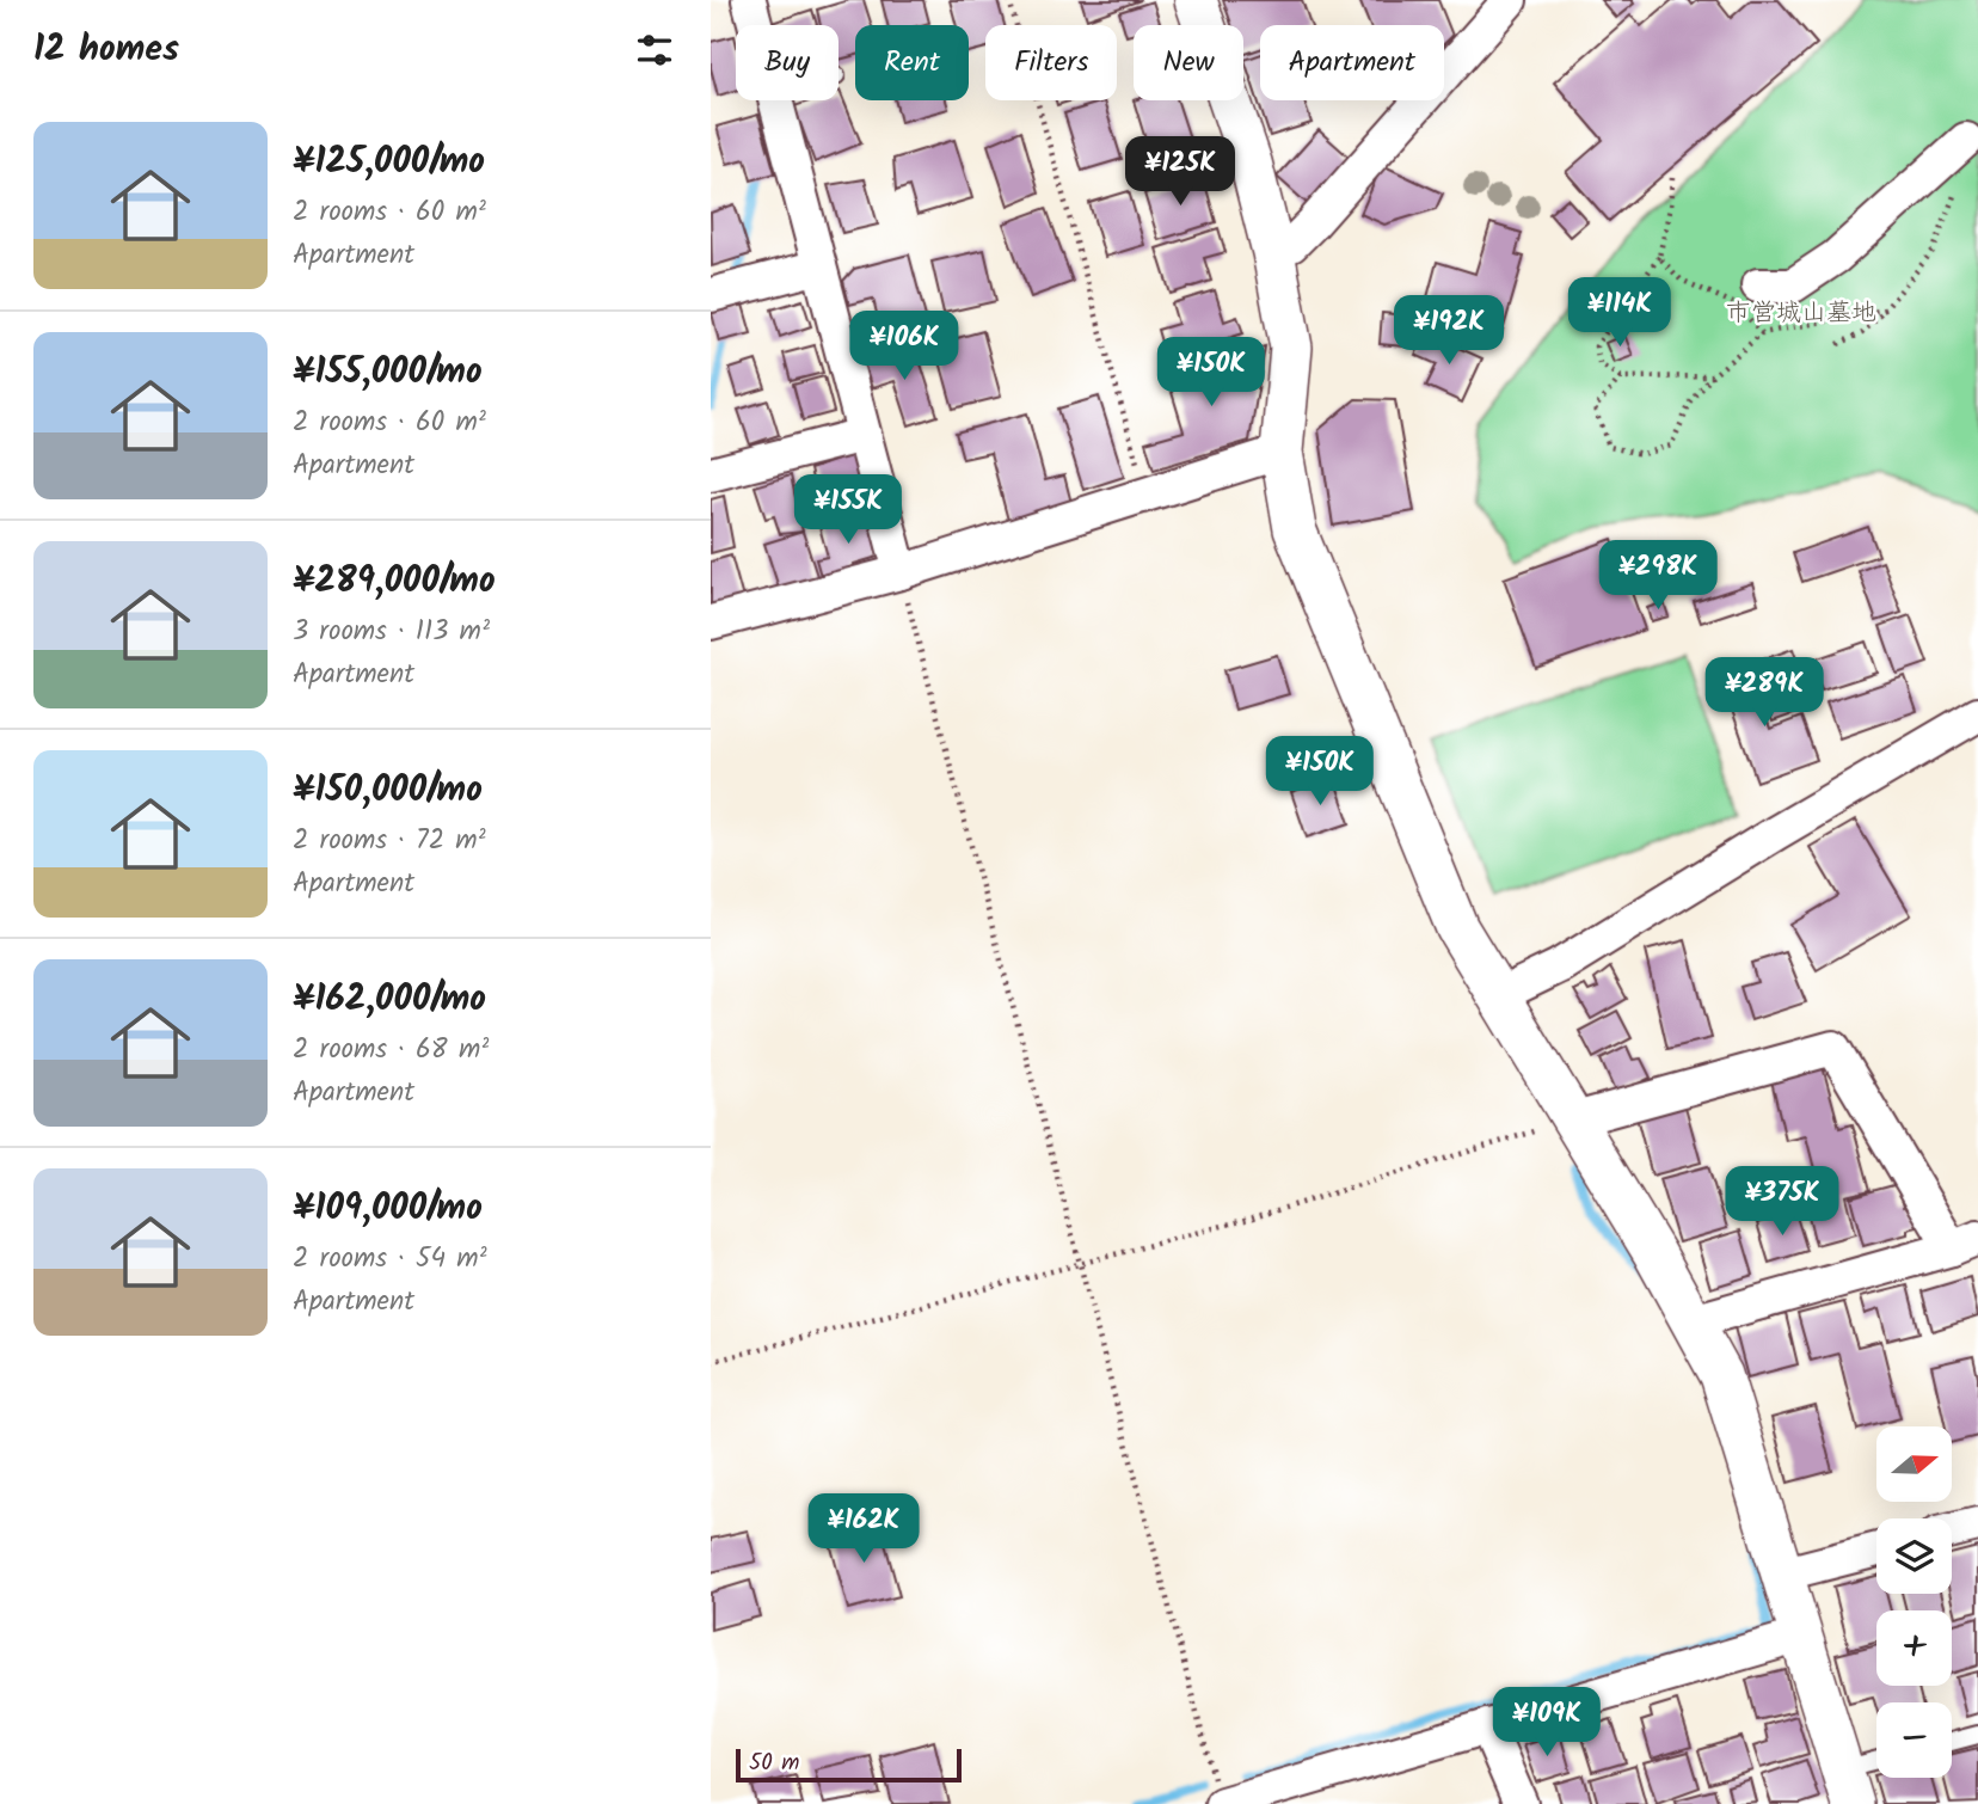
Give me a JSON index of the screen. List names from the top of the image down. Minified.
{"parks":["市営城山墓地"],"scale_bar":"50 m","north":"right","page":{"heading":"12 homes","chip":["Buy","Rent","Filters","New","Apartment"],"list":[{"name":"¥125,000/mo","note":"2 rooms · 60 m² · Apartment"},{"name":"¥155,000/mo","note":"2 rooms · 60 m² · Apartment"},{"name":"¥289,000/mo","note":"3 rooms · 113 m² · Apartment"},{"name":"¥150,000/mo","note":"2 rooms · 72 m² · Apartment"},{"name":"¥162,000/mo","note":"2 rooms · 68 m² · Apartment"},{"name":"¥109,000/mo","note":"2 rooms · 54 m² · Apartment"}],"price":["¥125K","¥114K","¥192K","¥106K","¥150K","¥155K","¥298K","¥289K","¥150K","¥375K","¥162K","¥109K"],"map_buttons":["+","−"],"scale":"50 m"}}
